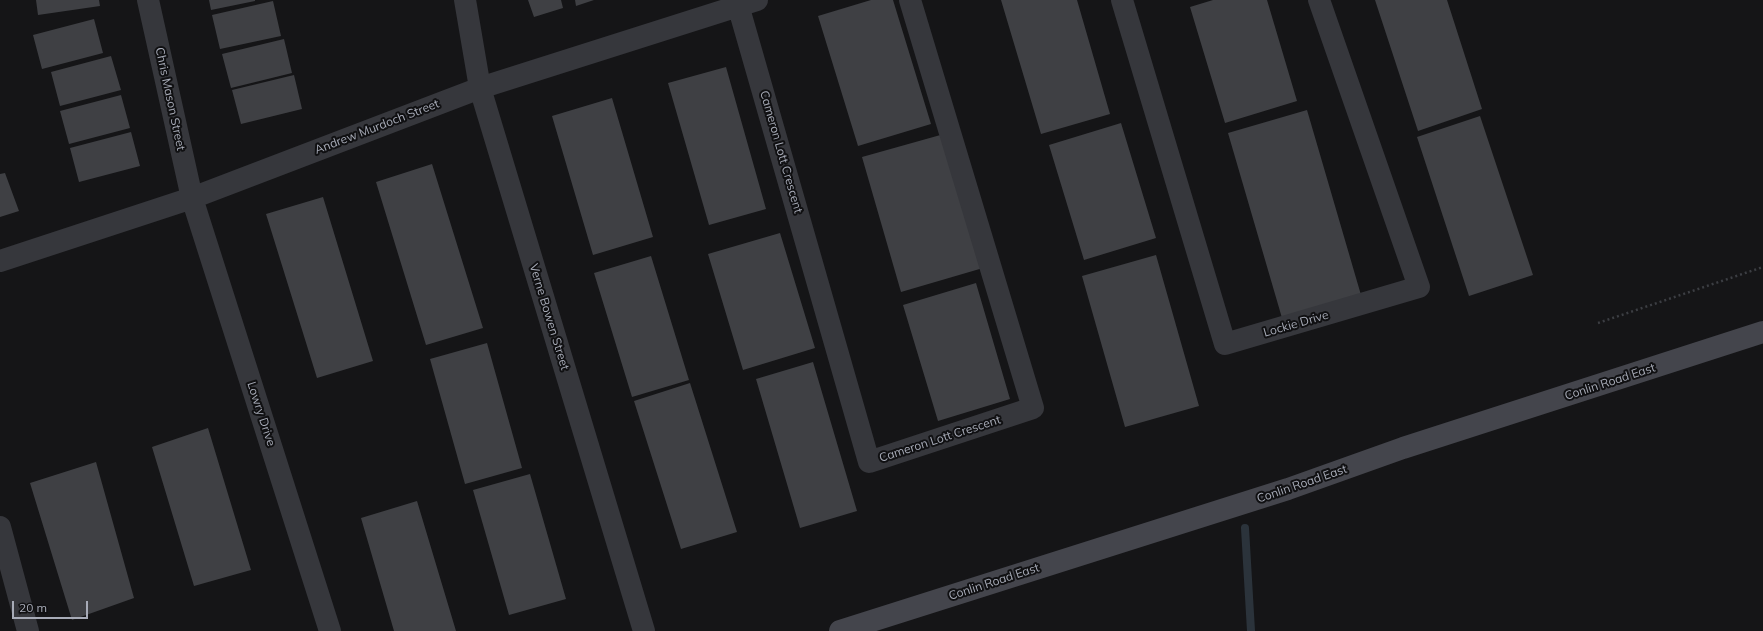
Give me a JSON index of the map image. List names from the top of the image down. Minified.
{"streets":{"street":["Chris Mason Street","Andrew Murdoch Street","Cameron Lott Crescent","Verne Bowen Street","Lockie Drive","Conlin Road East","Lowry Drive"]},"crossings":[["Chris Mason Street","Andrew Murdoch Street"],["Chris Mason Street","Lowry Drive"],["Andrew Murdoch Street","Cameron Lott Crescent"],["Andrew Murdoch Street","Verne Bowen Street"],["Andrew Murdoch Street","Lowry Drive"]],"scale_bar":"20 m"}
